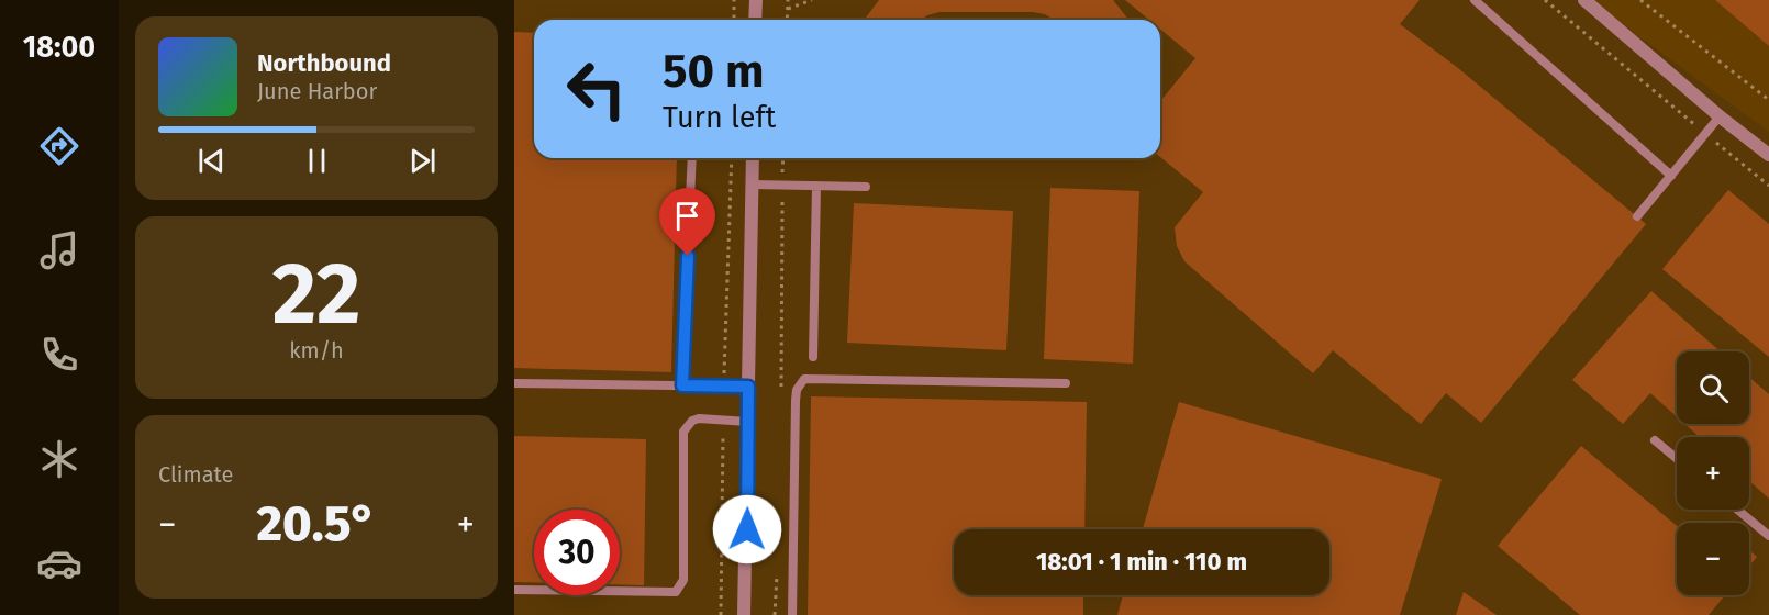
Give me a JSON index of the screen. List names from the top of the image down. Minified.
{"page":{"tabs":"18:00","turn":["50 m","Turn left"],"song":["Northbound","June Harbor"],"tile":[["22","km/h"],"Climate"],"map_buttons":["+","−"],"heat":["−","20.5°","+"],"limit":"30","trip":"18:01 · 1 min · 110 m"}}
